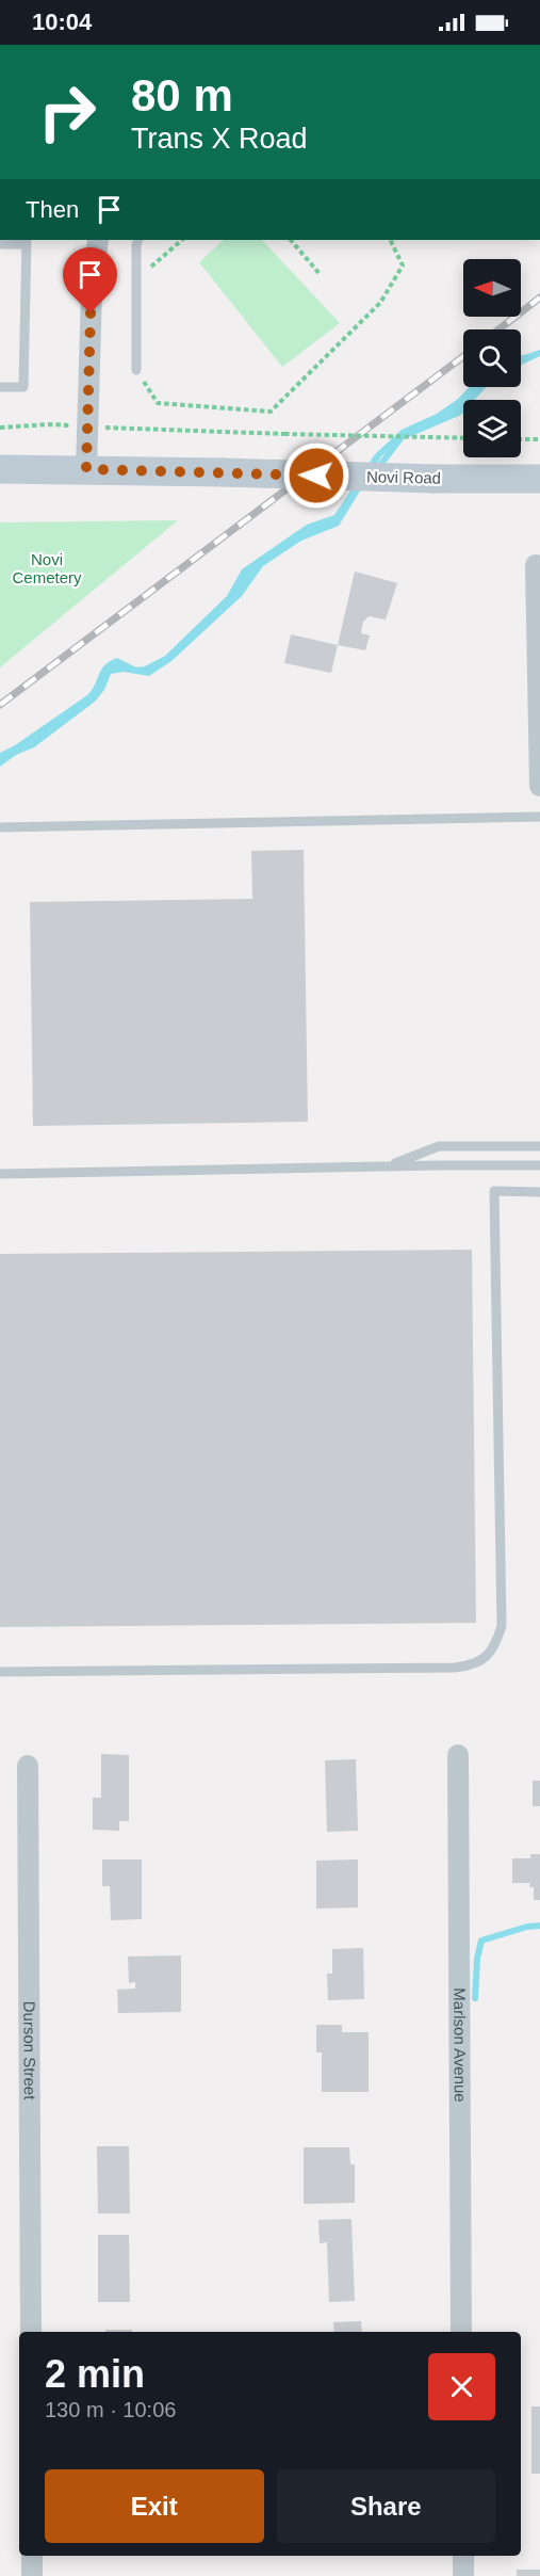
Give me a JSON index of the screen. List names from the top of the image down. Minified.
{"streets":{"main road":["Novi Road"],"street":["Marlson Avenue","Durson Street"]},"parks":["Novi Cemetery"],"north":"left","page":{"status":"10:04","turn":["80 m","Trans X Road"],"then":"Then","heading":["2 min","130 m · 10:06"],"buttons":["Exit","Share"]}}
